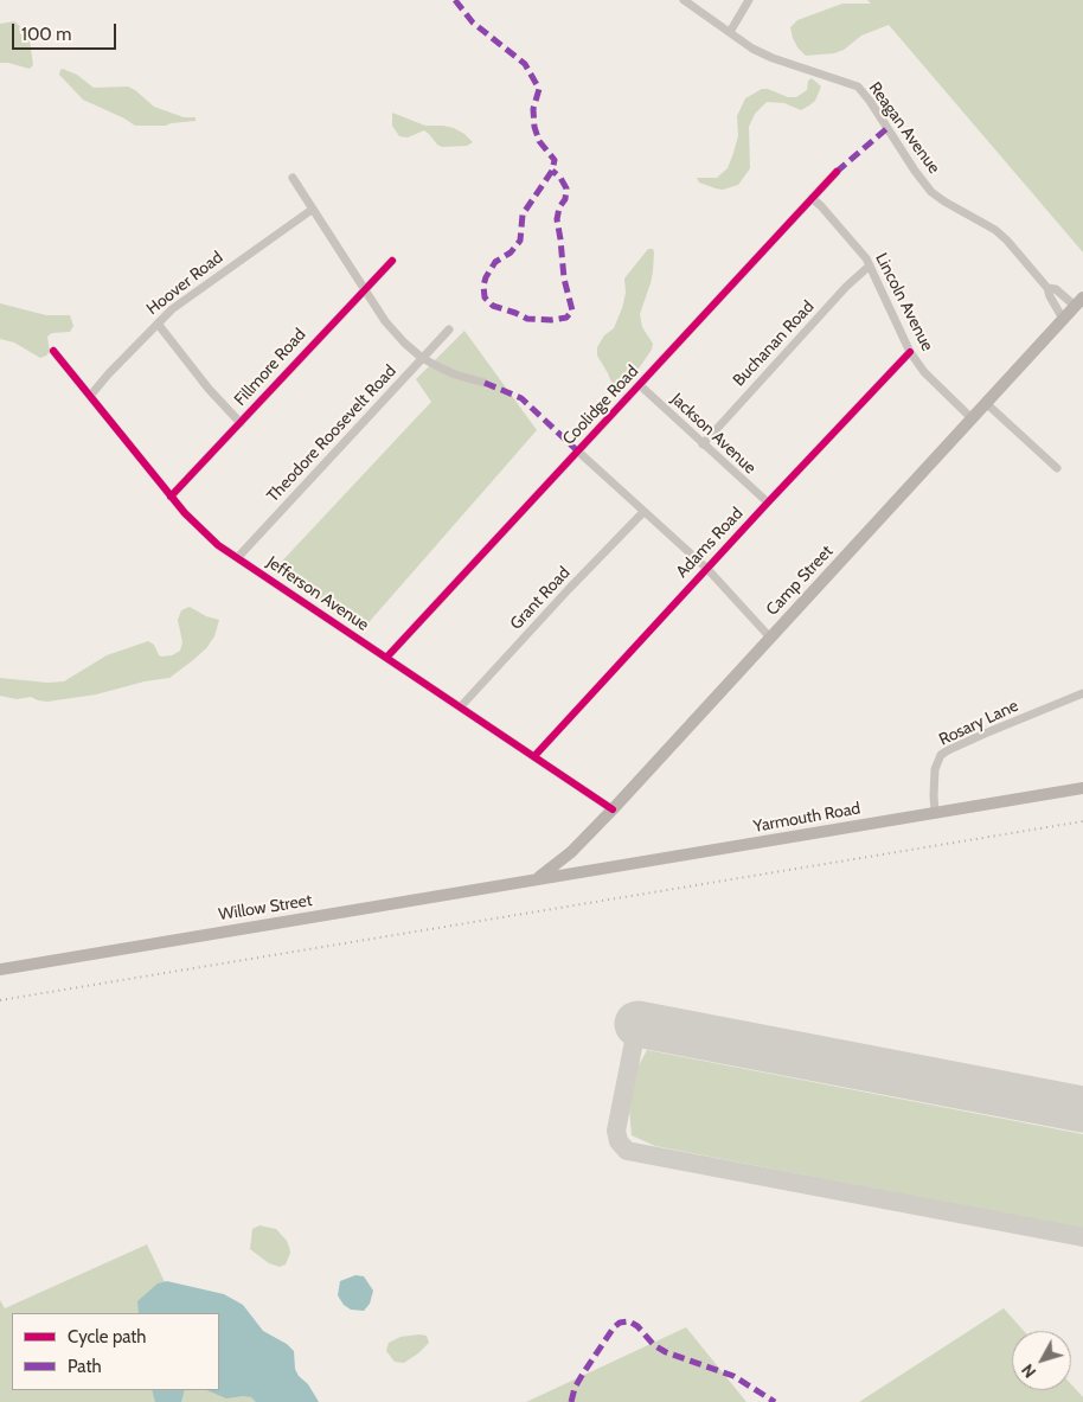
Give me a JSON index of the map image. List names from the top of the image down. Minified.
{"streets":{"main road":["Camp Street","Yarmouth Road","Willow Street"],"street":["Reagan Avenue","Hoover Road","Lincoln Avenue","Buchanan Road","Fillmore Road","Coolidge Road","Theodore Roosevelt Road","Jackson Avenue","Adams Road","Jefferson Avenue","Grant Road","Rosary Lane"]},"crossings":[["Reagan Avenue","Camp Street"],["Hoover Road","Jefferson Avenue"],["Lincoln Avenue","Buchanan Road"],["Lincoln Avenue","Coolidge Road"],["Lincoln Avenue","Adams Road"],["Lincoln Avenue","Camp Street"],["Buchanan Road","Jackson Avenue"],["Fillmore Road","Jefferson Avenue"],["Coolidge Road","Jackson Avenue"],["Coolidge Road","Jefferson Avenue"],["Theodore Roosevelt Road","Jefferson Avenue"],["Jackson Avenue","Adams Road"],["Adams Road","Jefferson Avenue"],["Camp Street","Jefferson Avenue"],["Camp Street","Yarmouth Road"],["Camp Street","Willow Street"],["Jefferson Avenue","Grant Road"],["Rosary Lane","Yarmouth Road"],["Yarmouth Road","Willow Street"]],"legend":["Cycle path","Path"],"scale_bar":"100 m","north":"bottom left"}
